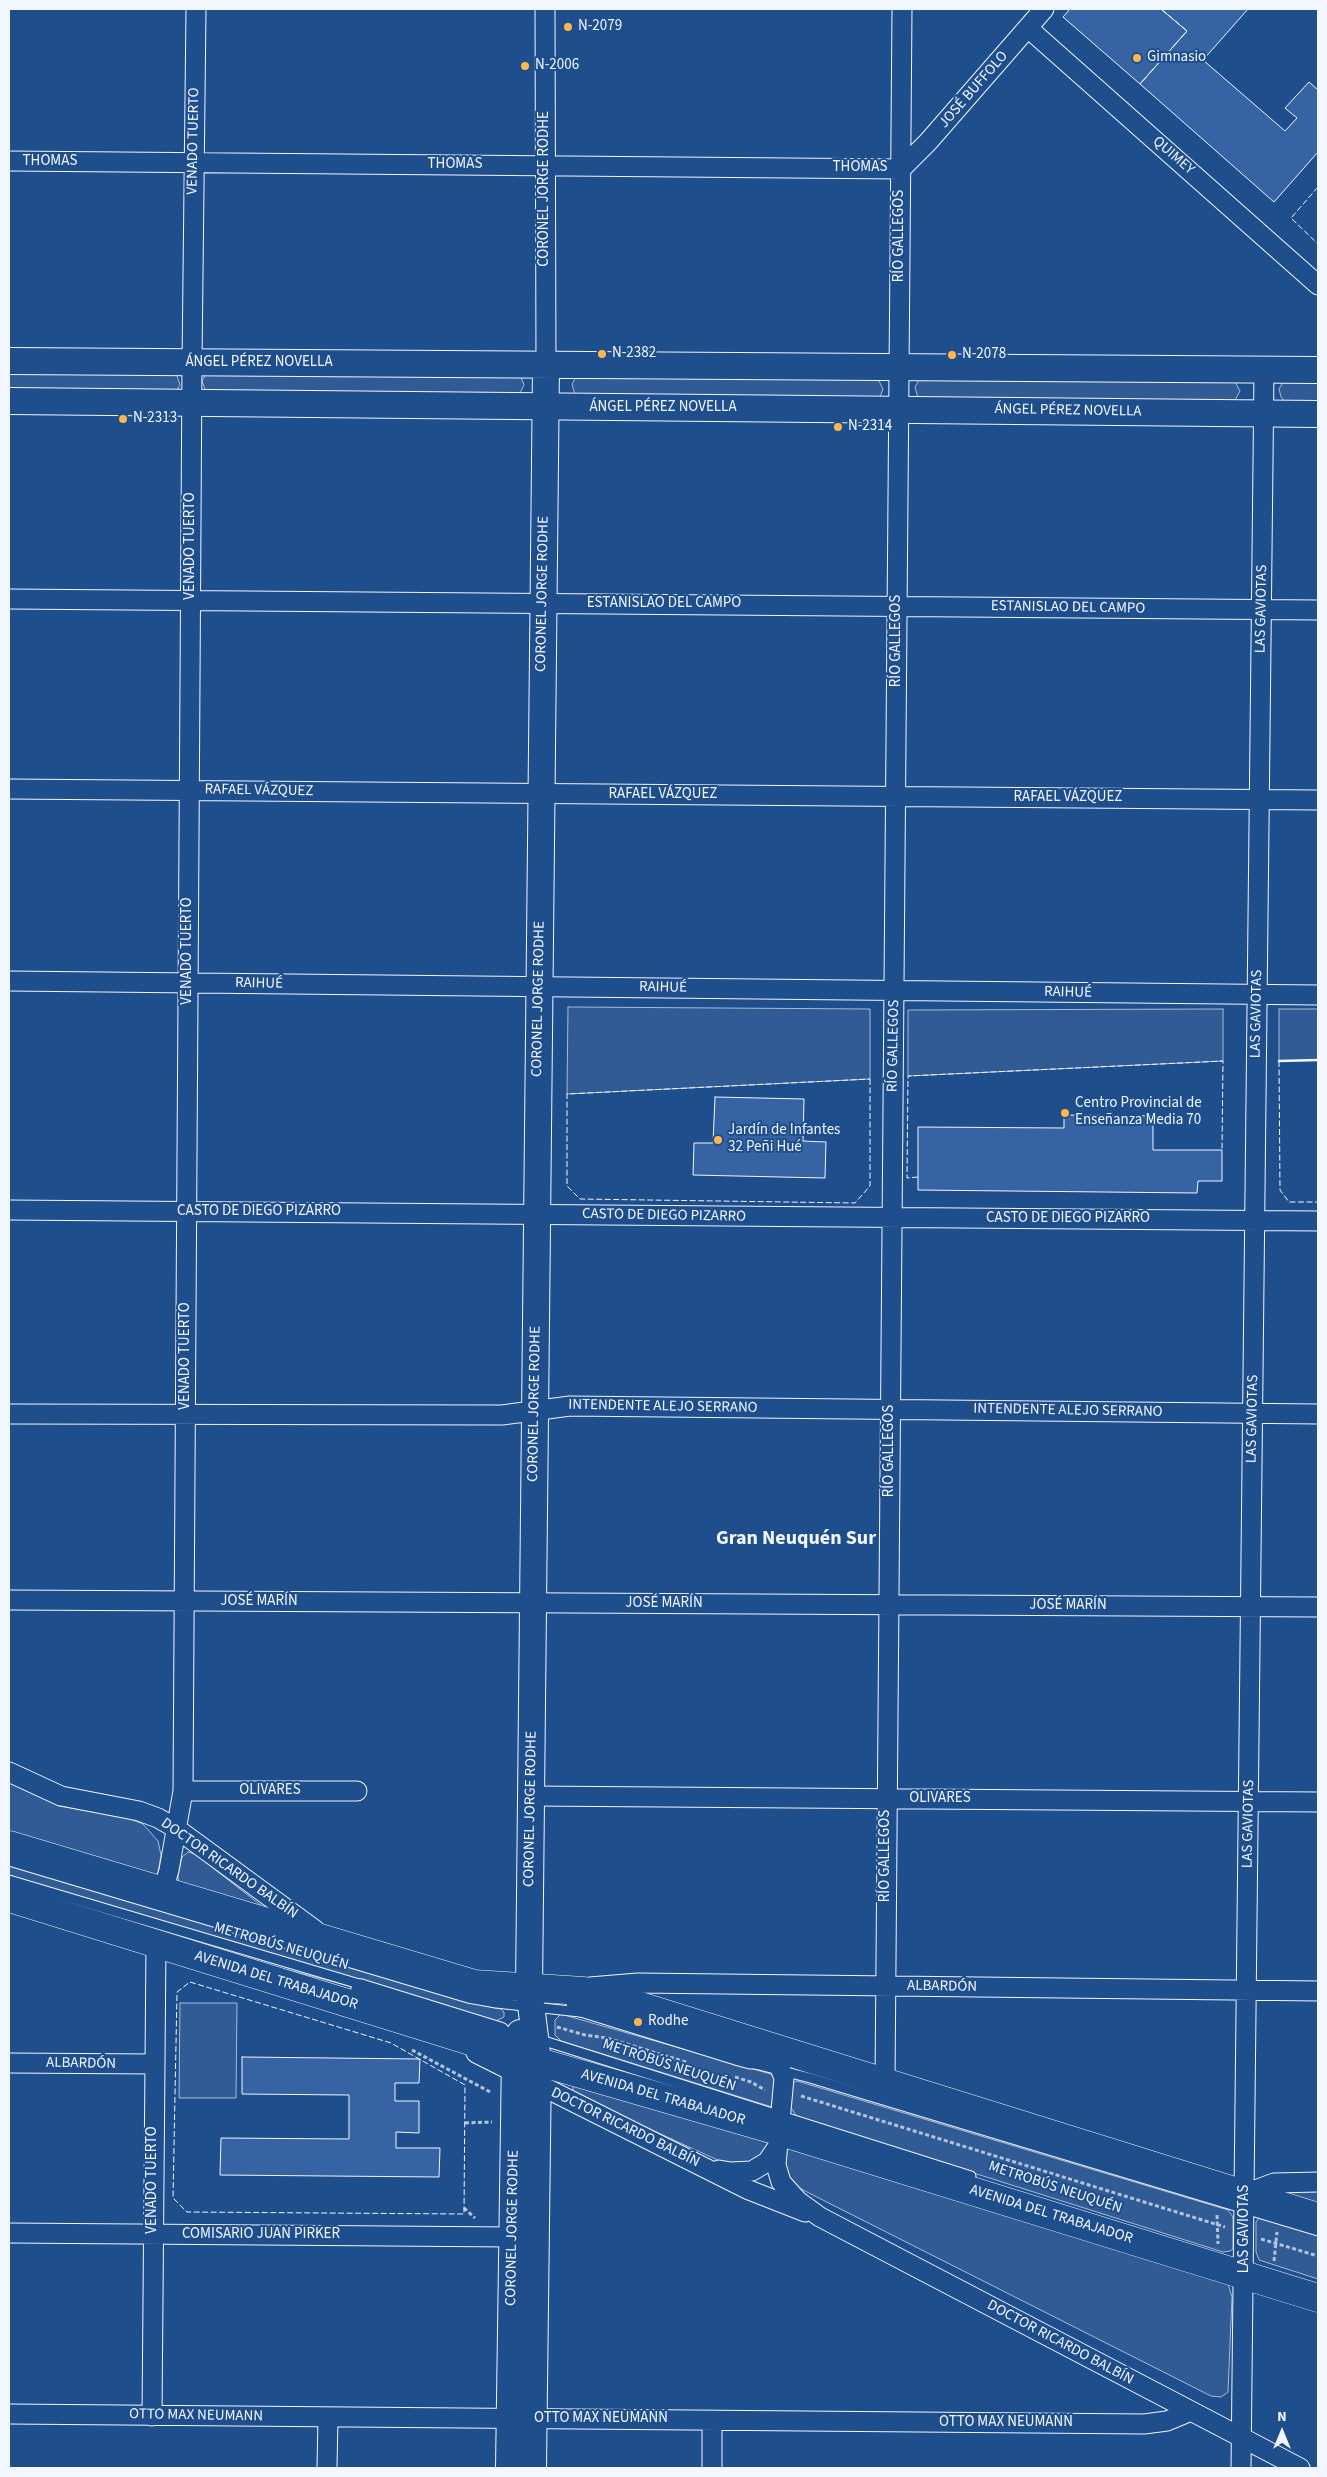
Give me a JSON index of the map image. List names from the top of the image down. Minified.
{"streets":{"main road":["CORONEL JORGE RODHE","ÁNGEL PÉREZ NOVELLA","AVENIDA DEL TRABAJADOR"],"street":["JOSÉ BUFFOLO","VENADO TUERTO","QUIMEY","THOMAS","RÍO GALLEGOS","ESTANISLAO DEL CAMPO","LAS GAVIOTAS","RAFAEL VÁZQUEZ","RAIHUÉ","CASTO DE DIEGO PIZARRO","INTENDENTE ALEJO SERRANO","JOSÉ MARÍN","OLIVARES","DOCTOR RICARDO BALBÍN","ALBARDÓN","COMISARIO JUAN PIRKER","OTTO MAX NEUMANN"],"lane":["METROBÚS NEUQUÉN"]},"crossings":[["JOSÉ BUFFOLO","QUIMEY"],["JOSÉ BUFFOLO","THOMAS"],["JOSÉ BUFFOLO","RÍO GALLEGOS"],["VENADO TUERTO","THOMAS"],["VENADO TUERTO","ÁNGEL PÉREZ NOVELLA"],["VENADO TUERTO","ESTANISLAO DEL CAMPO"],["VENADO TUERTO","RAFAEL VÁZQUEZ"],["VENADO TUERTO","RAIHUÉ"],["VENADO TUERTO","CASTO DE DIEGO PIZARRO"],["VENADO TUERTO","INTENDENTE ALEJO SERRANO"],["VENADO TUERTO","JOSÉ MARÍN"],["VENADO TUERTO","OLIVARES"],["VENADO TUERTO","DOCTOR RICARDO BALBÍN"],["VENADO TUERTO","AVENIDA DEL TRABAJADOR"],["VENADO TUERTO","ALBARDÓN"],["VENADO TUERTO","COMISARIO JUAN PIRKER"],["VENADO TUERTO","OTTO MAX NEUMANN"],["THOMAS","CORONEL JORGE RODHE"],["THOMAS","RÍO GALLEGOS"],["CORONEL JORGE RODHE","ÁNGEL PÉREZ NOVELLA"],["CORONEL JORGE RODHE","ESTANISLAO DEL CAMPO"],["CORONEL JORGE RODHE","RAFAEL VÁZQUEZ"],["CORONEL JORGE RODHE","RAIHUÉ"],["CORONEL JORGE RODHE","CASTO DE DIEGO PIZARRO"],["CORONEL JORGE RODHE","INTENDENTE ALEJO SERRANO"],["CORONEL JORGE RODHE","JOSÉ MARÍN"],["CORONEL JORGE RODHE","OLIVARES"],["CORONEL JORGE RODHE","DOCTOR RICARDO BALBÍN"],["CORONEL JORGE RODHE","METROBÚS NEUQUÉN"],["CORONEL JORGE RODHE","AVENIDA DEL TRABAJADOR"],["CORONEL JORGE RODHE","COMISARIO JUAN PIRKER"],["CORONEL JORGE RODHE","OTTO MAX NEUMANN"],["RÍO GALLEGOS","ÁNGEL PÉREZ NOVELLA"],["RÍO GALLEGOS","ESTANISLAO DEL CAMPO"],["RÍO GALLEGOS","RAFAEL VÁZQUEZ"],["RÍO GALLEGOS","RAIHUÉ"],["RÍO GALLEGOS","CASTO DE DIEGO PIZARRO"],["RÍO GALLEGOS","INTENDENTE ALEJO SERRANO"],["RÍO GALLEGOS","JOSÉ MARÍN"],["RÍO GALLEGOS","OLIVARES"],["RÍO GALLEGOS","ALBARDÓN"],["ÁNGEL PÉREZ NOVELLA","LAS GAVIOTAS"],["ESTANISLAO DEL CAMPO","LAS GAVIOTAS"],["LAS GAVIOTAS","RAFAEL VÁZQUEZ"],["LAS GAVIOTAS","RAIHUÉ"],["LAS GAVIOTAS","CASTO DE DIEGO PIZARRO"],["LAS GAVIOTAS","INTENDENTE ALEJO SERRANO"],["LAS GAVIOTAS","JOSÉ MARÍN"],["LAS GAVIOTAS","OLIVARES"],["LAS GAVIOTAS","DOCTOR RICARDO BALBÍN"],["LAS GAVIOTAS","METROBÚS NEUQUÉN"],["LAS GAVIOTAS","AVENIDA DEL TRABAJADOR"],["LAS GAVIOTAS","ALBARDÓN"],["DOCTOR RICARDO BALBÍN","METROBÚS NEUQUÉN"],["DOCTOR RICARDO BALBÍN","AVENIDA DEL TRABAJADOR"],["DOCTOR RICARDO BALBÍN","OTTO MAX NEUMANN"],["METROBÚS NEUQUÉN","AVENIDA DEL TRABAJADOR"]],"districts":["Gran Neuquén Sur"],"places":["N-2079","Gimnasio","N-2006","N-2382","N-2078","N-2313","N-2314","Centro Provincial de Enseñanza Media 70","Jardín de Infantes 32 Peñi Hué","Rodhe"],"north":"top"}
